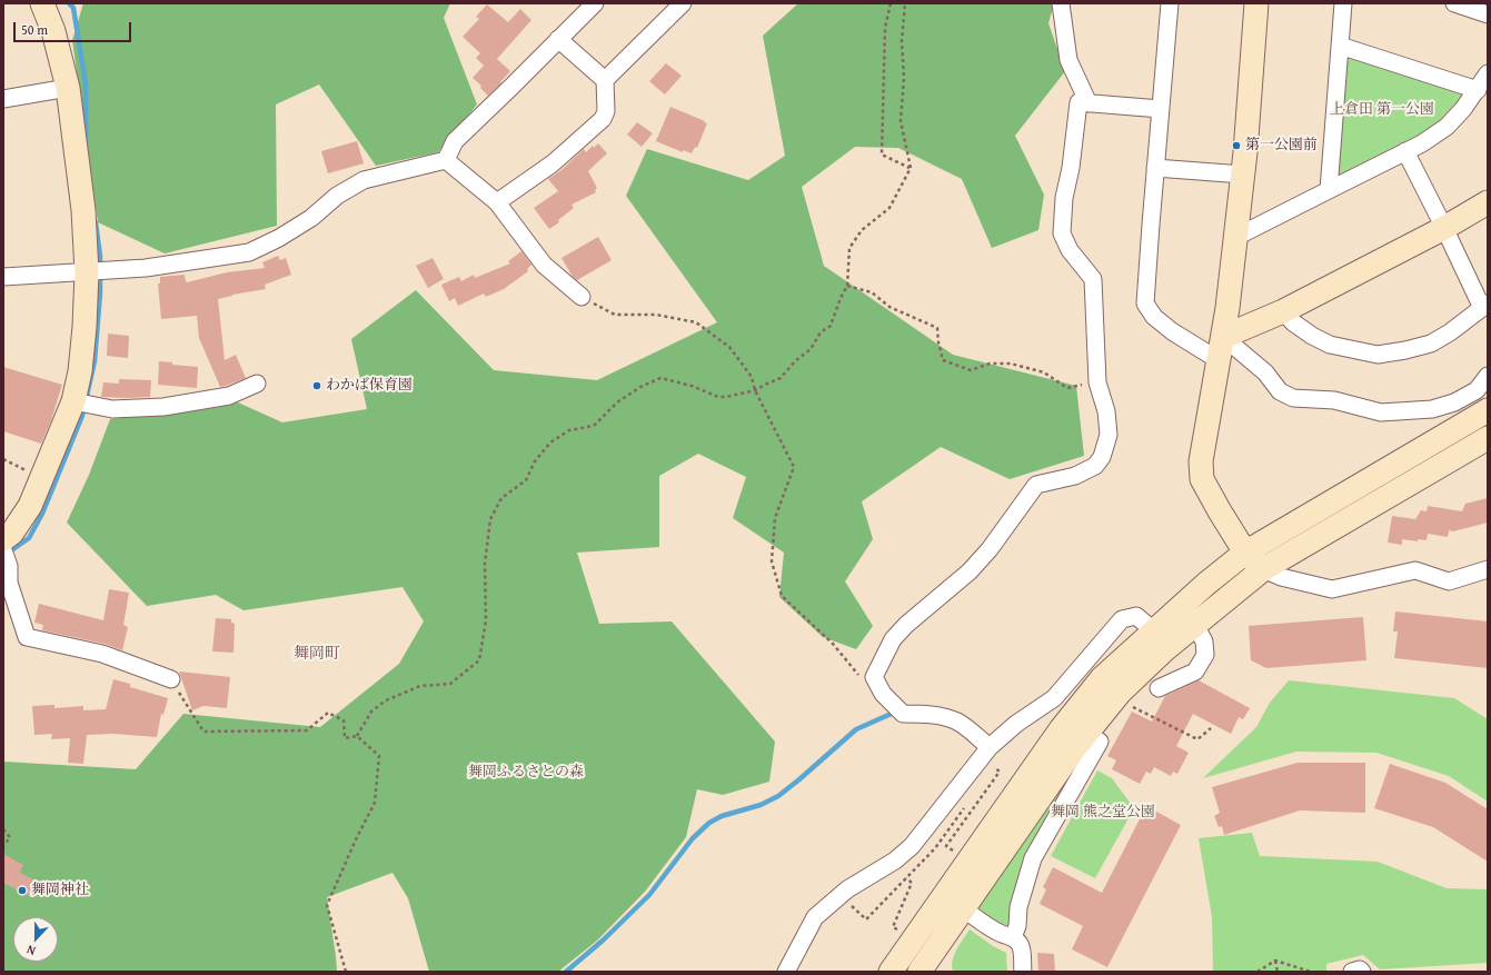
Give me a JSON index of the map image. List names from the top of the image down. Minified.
{"districts":["舞岡町"],"parks":["上倉田 第一公園","舞岡ふるさとの森","舞岡 熊之堂公園"],"places":["第一公園前","わかば保育園","舞岡神社"],"scale_bar":"50 m","north":"bottom"}
